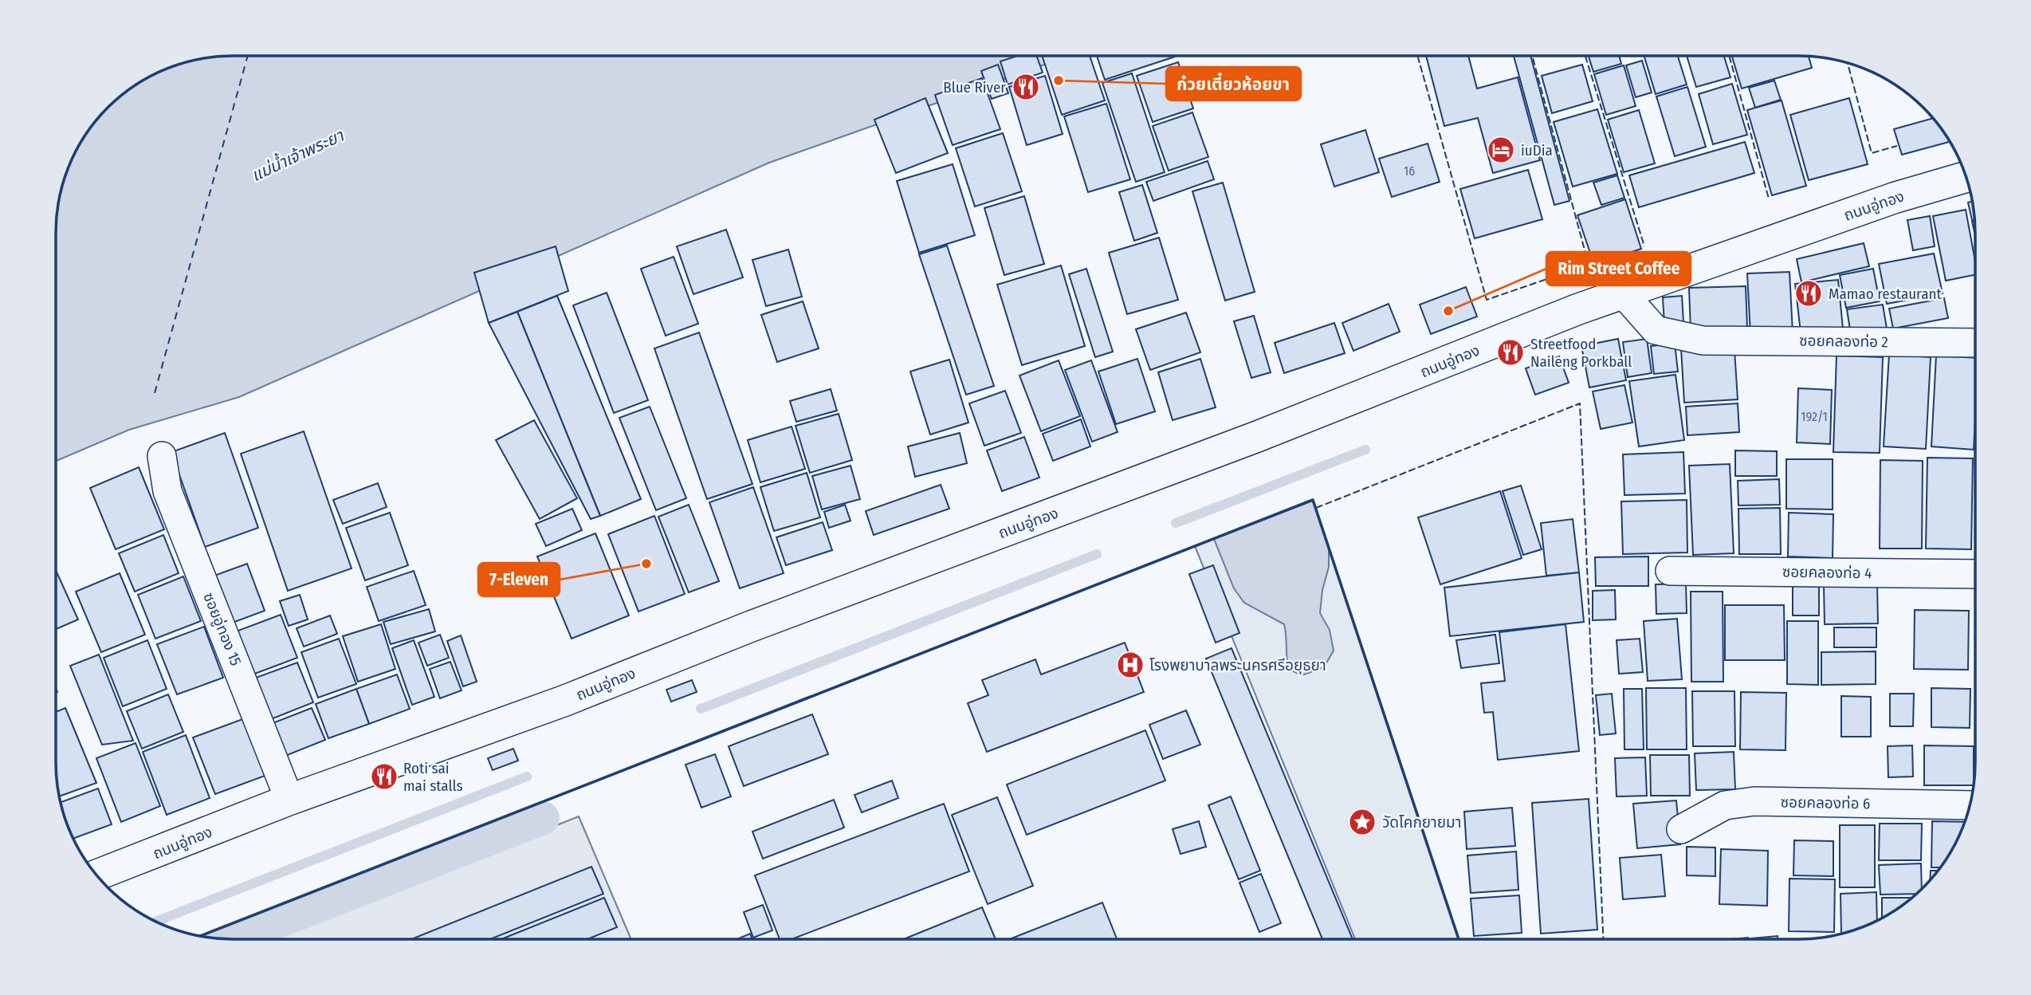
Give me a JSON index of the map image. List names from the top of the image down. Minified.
{"streets":{"main road":["ถนนอู่ทอง"],"street":["ซอยคลองท่อ 2","ซอยคลองท่อ 4","ซอยอู่ทอง 15","ซอยคลองท่อ 6"]},"crossings":[["ถนนอู่ทอง","ซอยคลองท่อ 2"],["ถนนอู่ทอง","ซอยอู่ทอง 15"]],"water":["แม่น้ำเจ้าพระยา"],"places":{"other":["ก๋วยเตี๋ยวห้อยขา","Rim Street Coffee","7-Eleven"],"restaurant":["Blue River","Mamao restaurant","Streetfood Naileng Porkball","Roti sai mai stalls"],"hotel":["iuDia"],"hospital":["โรงพยาบาลพระนครศรีอยุธยา"],"place":["วัดโคกยายมา"]},"house_numbers":["16","192/1"]}
